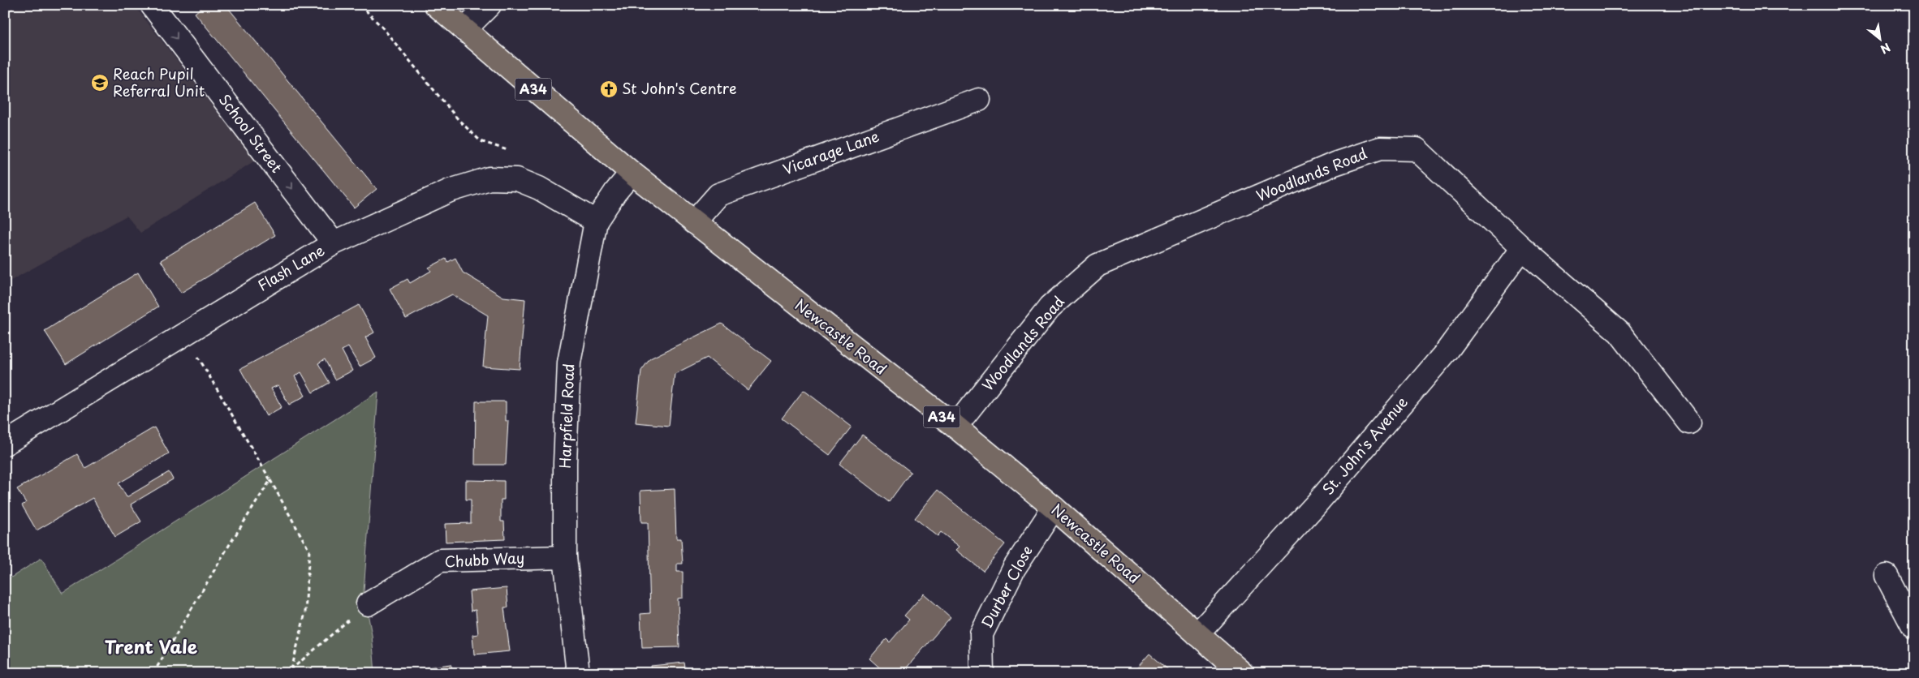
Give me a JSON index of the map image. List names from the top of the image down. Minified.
{"streets":{"highway":["A34","Newcastle Road"],"street":["School Street","Vicarage Lane","Woodlands Road","Flash Lane","Harpfield Road","St. John's Avenue","Chubb Way","Durber Close"]},"crossings":[["School Street","Flash Lane"],["Vicarage Lane","Newcastle Road"],["Woodlands Road","Newcastle Road"],["Woodlands Road","St. John's Avenue"],["Flash Lane","Harpfield Road"],["Newcastle Road","Harpfield Road"],["Newcastle Road","St. John's Avenue"],["Newcastle Road","Durber Close"],["Harpfield Road","Chubb Way"]],"one_way":["School Street"],"districts":["Trent Vale"],"places":{"school or university":["Reach Pupil Referral Unit"],"church":["St John's Centre"]},"north":"bottom right"}
